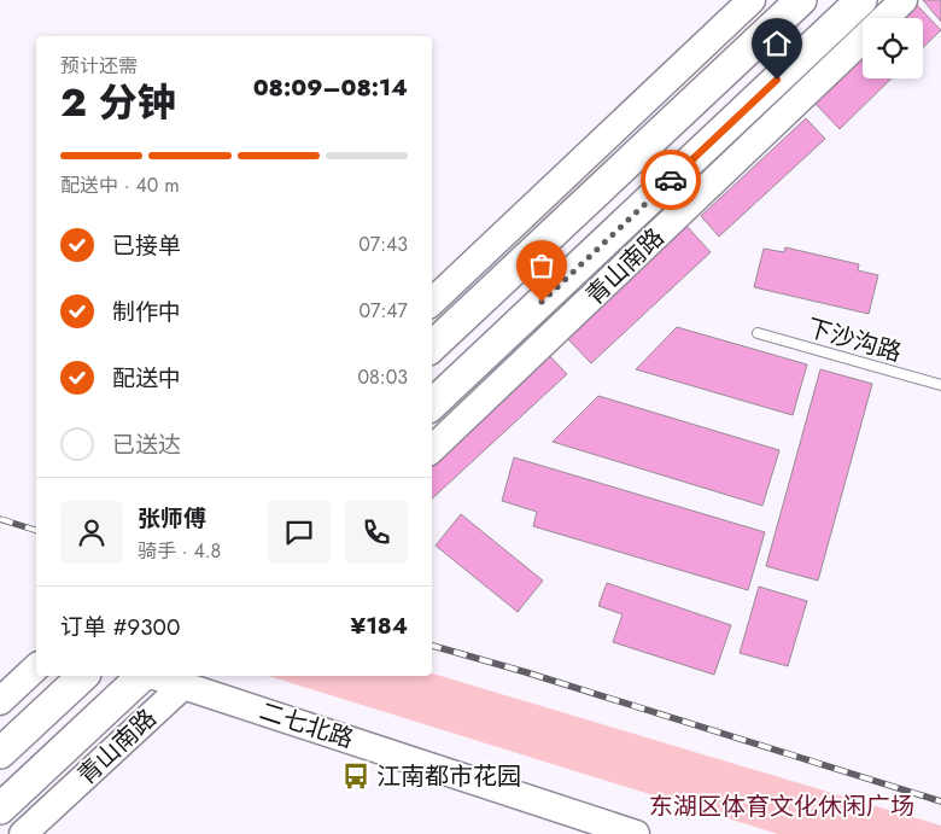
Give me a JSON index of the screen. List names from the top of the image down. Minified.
{"streets":{"main road":["青山南路","二七北路"],"lane":["下沙沟路"]},"crossings":[["青山南路","二七北路"]],"parks":["东湖区体育文化休闲广场"],"places":{"bus stop":["江南都市花园"]},"page":{"heading":["2 分钟","预计还需","08:09–08:14"],"panel":["张师傅","骑手 · 4.8","订单 #9300","¥184"],"bar":"配送中 · 40 m","list":[["已接单","07:43"],["制作中","07:47"],["配送中","08:03"],"已送达"]}}
